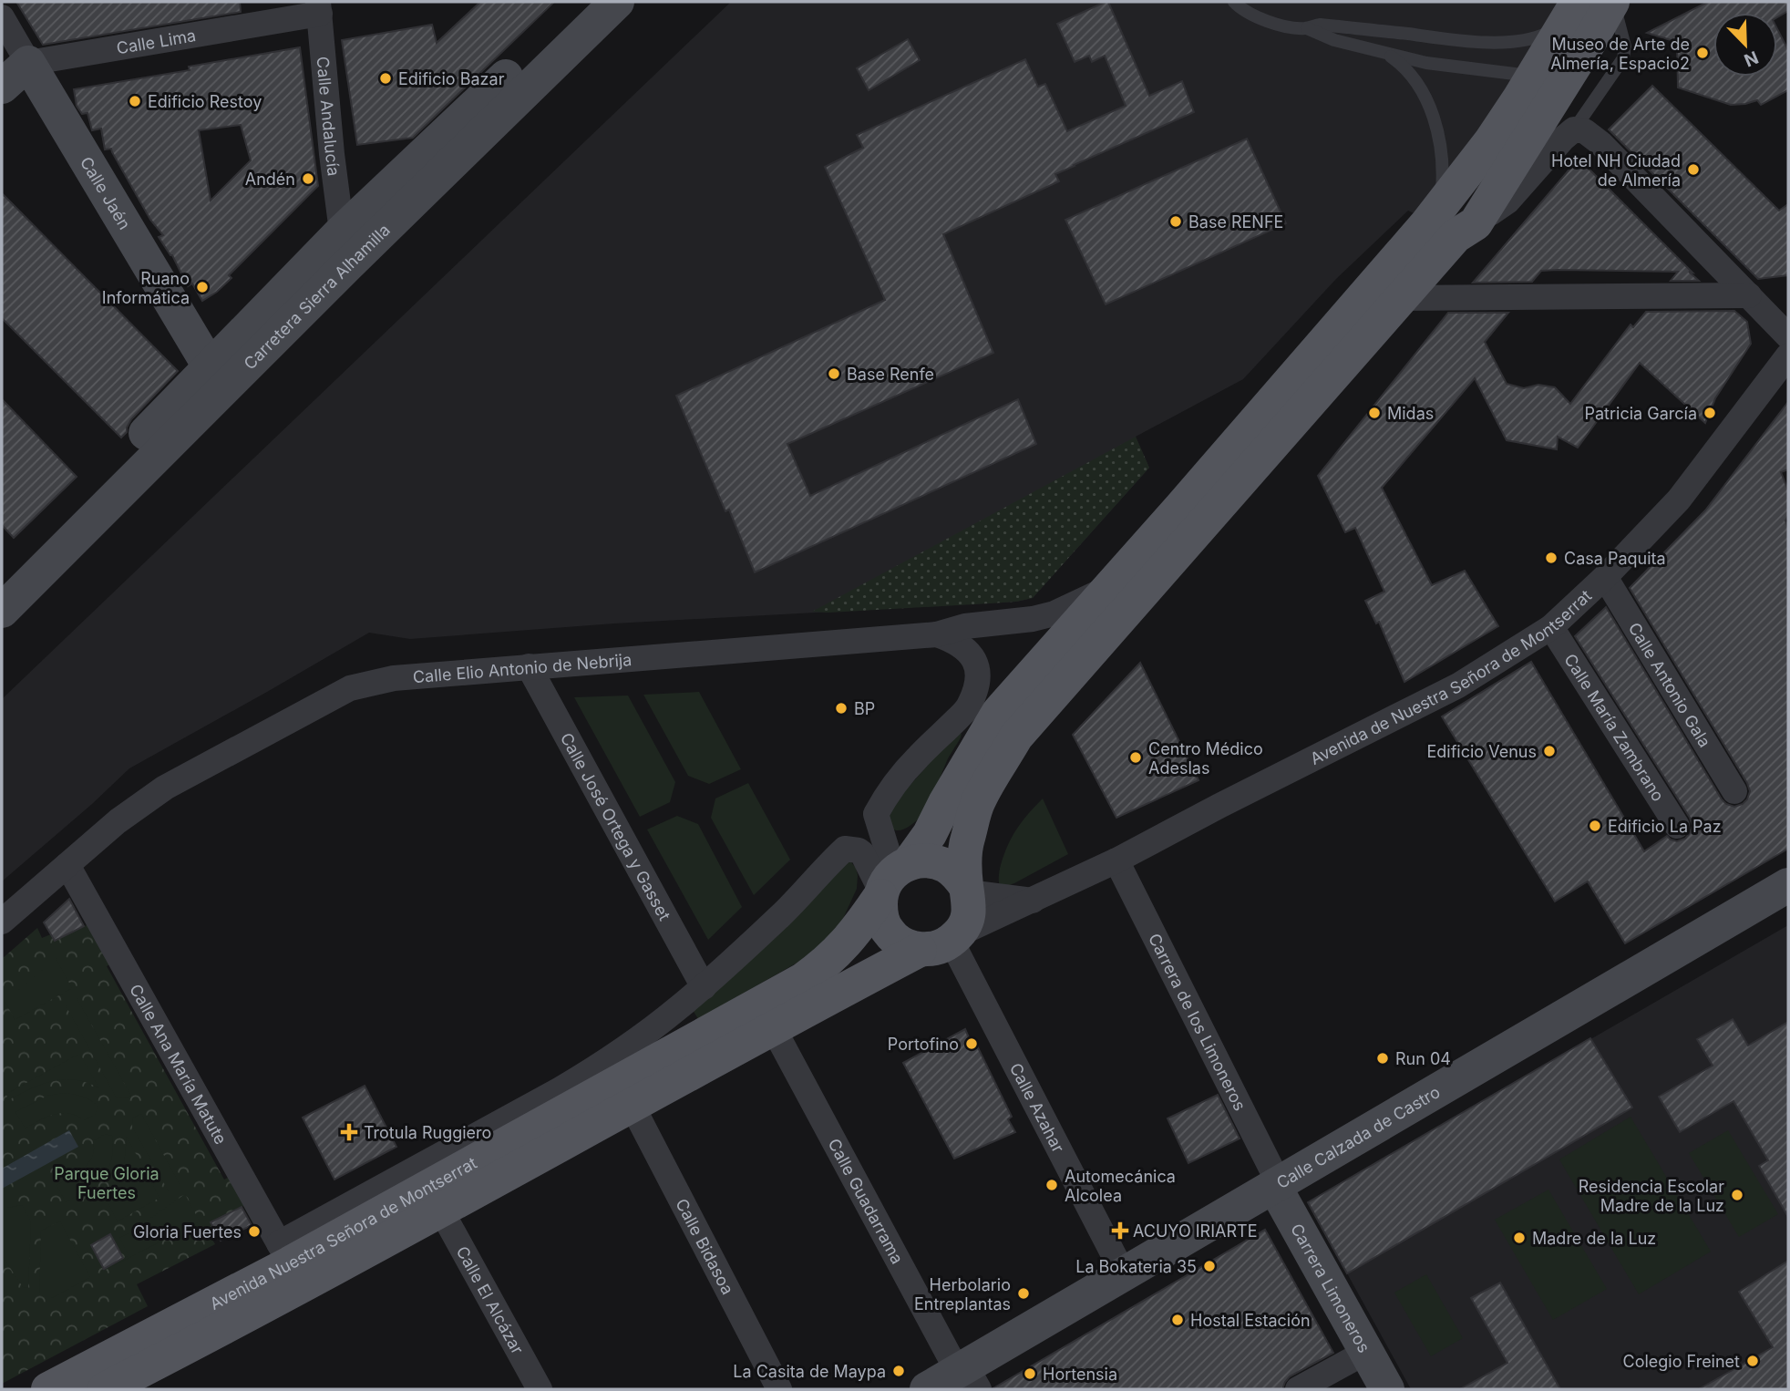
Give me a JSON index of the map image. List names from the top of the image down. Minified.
{"streets":{"main road":["Calle Jaén","Carretera Sierra Alhamilla","Calle Calzada de Castro","Avenida Nuestra Señora de Montserrat","Carrera Limoneros"],"street":["Calle Lima","Calle Andalucía","Calle Elio Antonio de Nebrija","Avenida de Nuestra Señora de Montserrat","Calle Antonio Gala","Calle María Zambrano","Calle José Ortega y Gasset","Carrera de los Limoneros","Calle Ana María Matute","Calle Azahar","Calle Guadarrama","Calle Bidasoa","Calle El Alcázar"]},"crossings":[["Calle Lima","Calle Andalucía"],["Calle Lima","Calle Jaén"],["Calle Andalucía","Carretera Sierra Alhamilla"],["Calle Jaén","Carretera Sierra Alhamilla"],["Calle Elio Antonio de Nebrija","Calle José Ortega y Gasset"],["Calle Elio Antonio de Nebrija","Calle Ana María Matute"],["Calle Elio Antonio de Nebrija","Avenida Nuestra Señora de Montserrat"],["Avenida de Nuestra Señora de Montserrat","Calle Antonio Gala"],["Avenida de Nuestra Señora de Montserrat","Calle María Zambrano"],["Avenida de Nuestra Señora de Montserrat","Carrera de los Limoneros"],["Avenida de Nuestra Señora de Montserrat","Calle Azahar"],["Avenida de Nuestra Señora de Montserrat","Avenida Nuestra Señora de Montserrat"],["Calle José Ortega y Gasset","Avenida Nuestra Señora de Montserrat"],["Carrera de los Limoneros","Calle Calzada de Castro"],["Carrera de los Limoneros","Carrera Limoneros"],["Calle Ana María Matute","Avenida Nuestra Señora de Montserrat"],["Calle Azahar","Calle Calzada de Castro"],["Calle Azahar","Avenida Nuestra Señora de Montserrat"],["Calle Calzada de Castro","Calle Guadarrama"],["Calle Calzada de Castro","Carrera Limoneros"],["Calle Guadarrama","Avenida Nuestra Señora de Montserrat"],["Avenida Nuestra Señora de Montserrat","Calle Bidasoa"],["Avenida Nuestra Señora de Montserrat","Calle El Alcázar"]],"parks":["Parque Gloria Fuertes"],"places":{"other":["Museo de Arte de Almería, Espacio2","Edificio Bazar","Edificio Restoy","Hotel NH Ciudad de Almería","Andén","Base RENFE","Ruano Informática","Base Renfe","Midas","Patricia García","Casa Paquita","BP","Edificio Venus","Centro Médico Adeslas","Edificio La Paz","Portofino","Run 04","Automecánica Alcolea","Residencia Escolar Madre de la Luz","Gloria Fuertes","Madre de la Luz","La Bokateria 35","Herbolario Entreplantas","Hostal Estación","Colegio Freinet","La Casita de Maypa","Hortensia"],"health":["Trotula Ruggiero","ACUYO IRIARTE"]},"north":"bottom right"}
